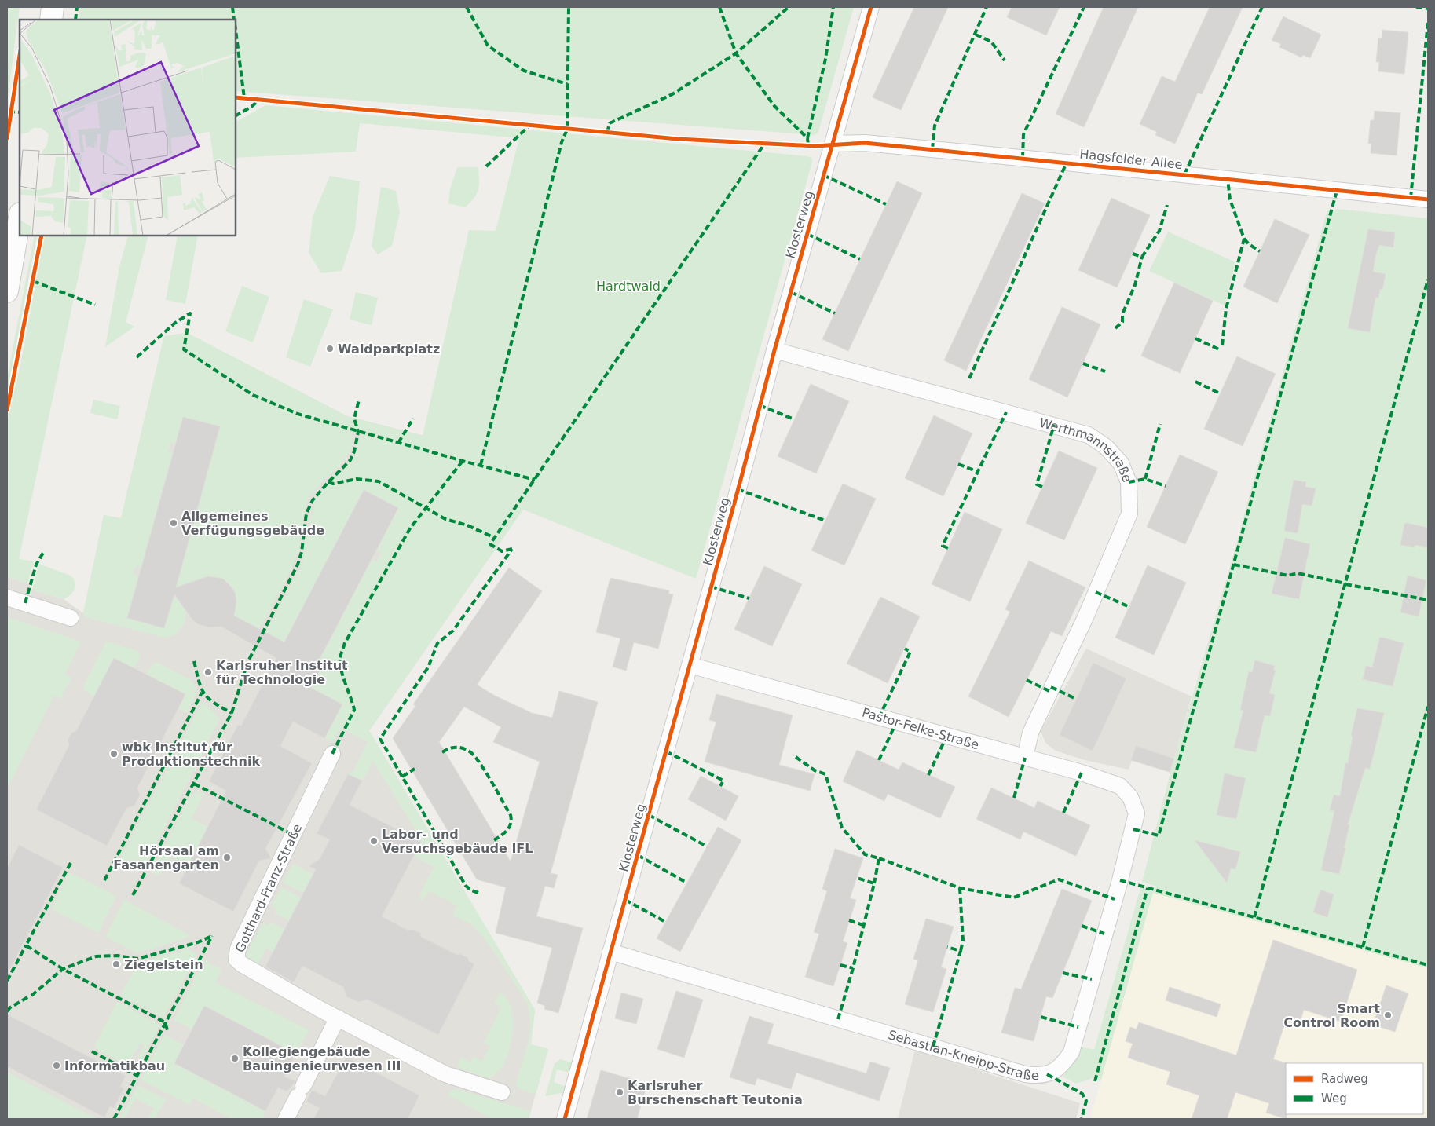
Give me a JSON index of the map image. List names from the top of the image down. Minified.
{"streets":{"street":["Hagsfelder Allee","Klosterweg","Werthmannstraße","Pastor-Felke-Straße","Gotthard-Franz-Straße","Sebastian-Kneipp-Straße"]},"crossings":[["Hagsfelder Allee","Klosterweg"],["Klosterweg","Werthmannstraße"],["Klosterweg","Pastor-Felke-Straße"],["Klosterweg","Sebastian-Kneipp-Straße"],["Werthmannstraße","Pastor-Felke-Straße"],["Pastor-Felke-Straße","Sebastian-Kneipp-Straße"]],"parks":["Hardtwald"],"places":["Waldparkplatz","Allgemeines Verfügungsgebäude","Karlsruher Institut für Technologie","wbk Institut für Produktionstechnik","Labor- und Versuchsgebäude IFL","Hörsaal am Fasanengarten","Ziegelstein","Smart Control Room","Kollegiengebäude Bauingenieurwesen III","Informatikbau","Karlsruher Burschenschaft Teutonia"],"legend":["Radweg","Weg"]}
